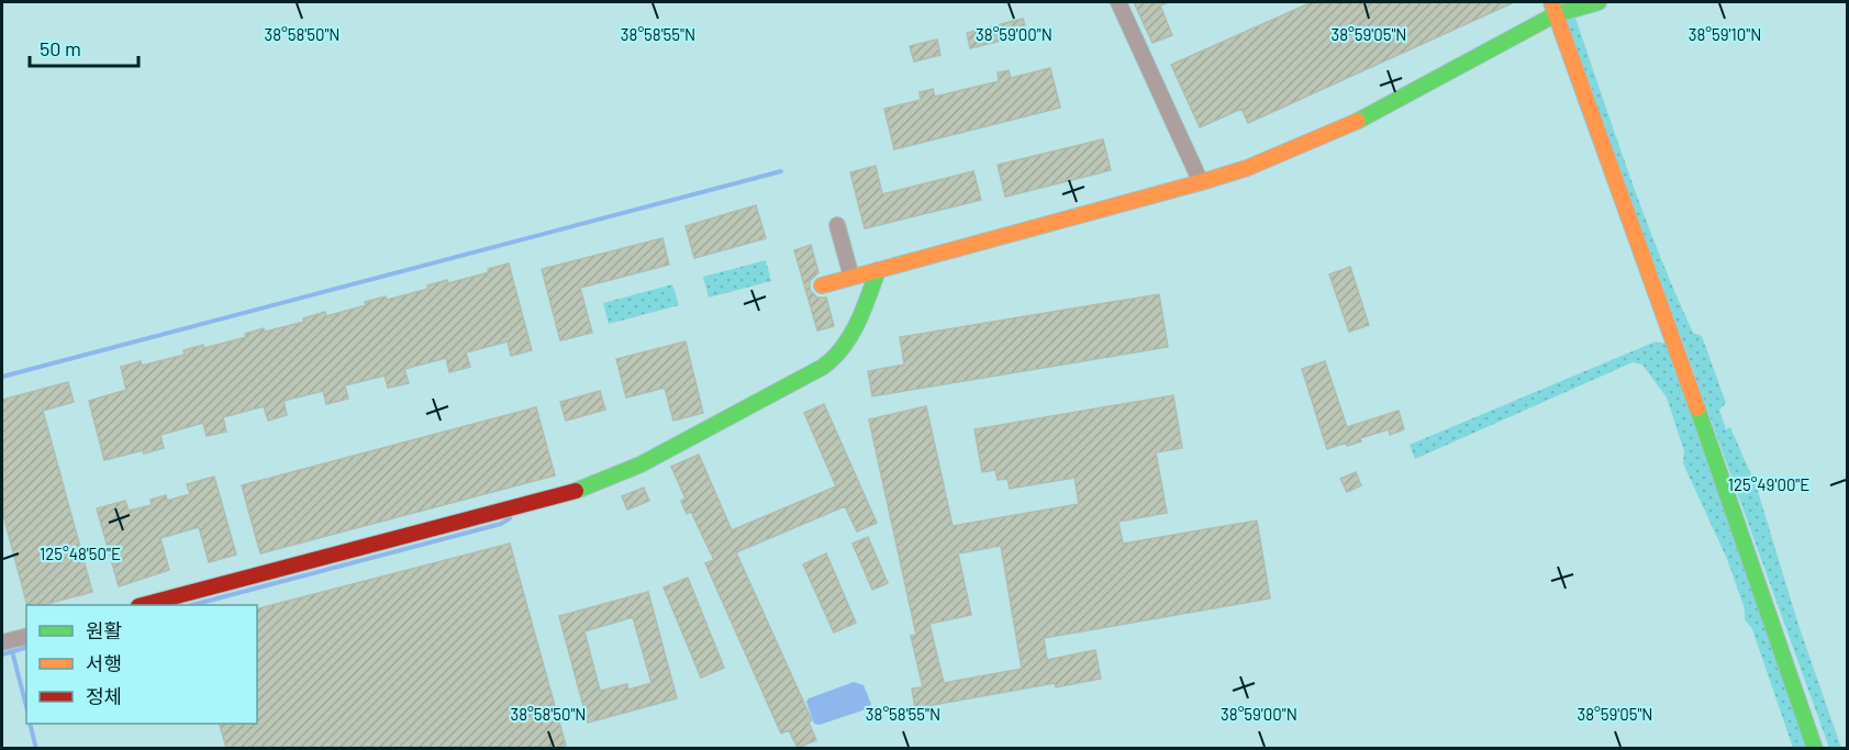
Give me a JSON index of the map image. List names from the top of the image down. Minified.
{"legend":["원활","서행","정체"],"scale_bar":"50 m","coordinates":["38°58'50\"N","38°58'55\"N","38°59'00\"N","38°59'05\"N","38°59'10\"N","125°49'00\"E","125°48'50\"E"]}
